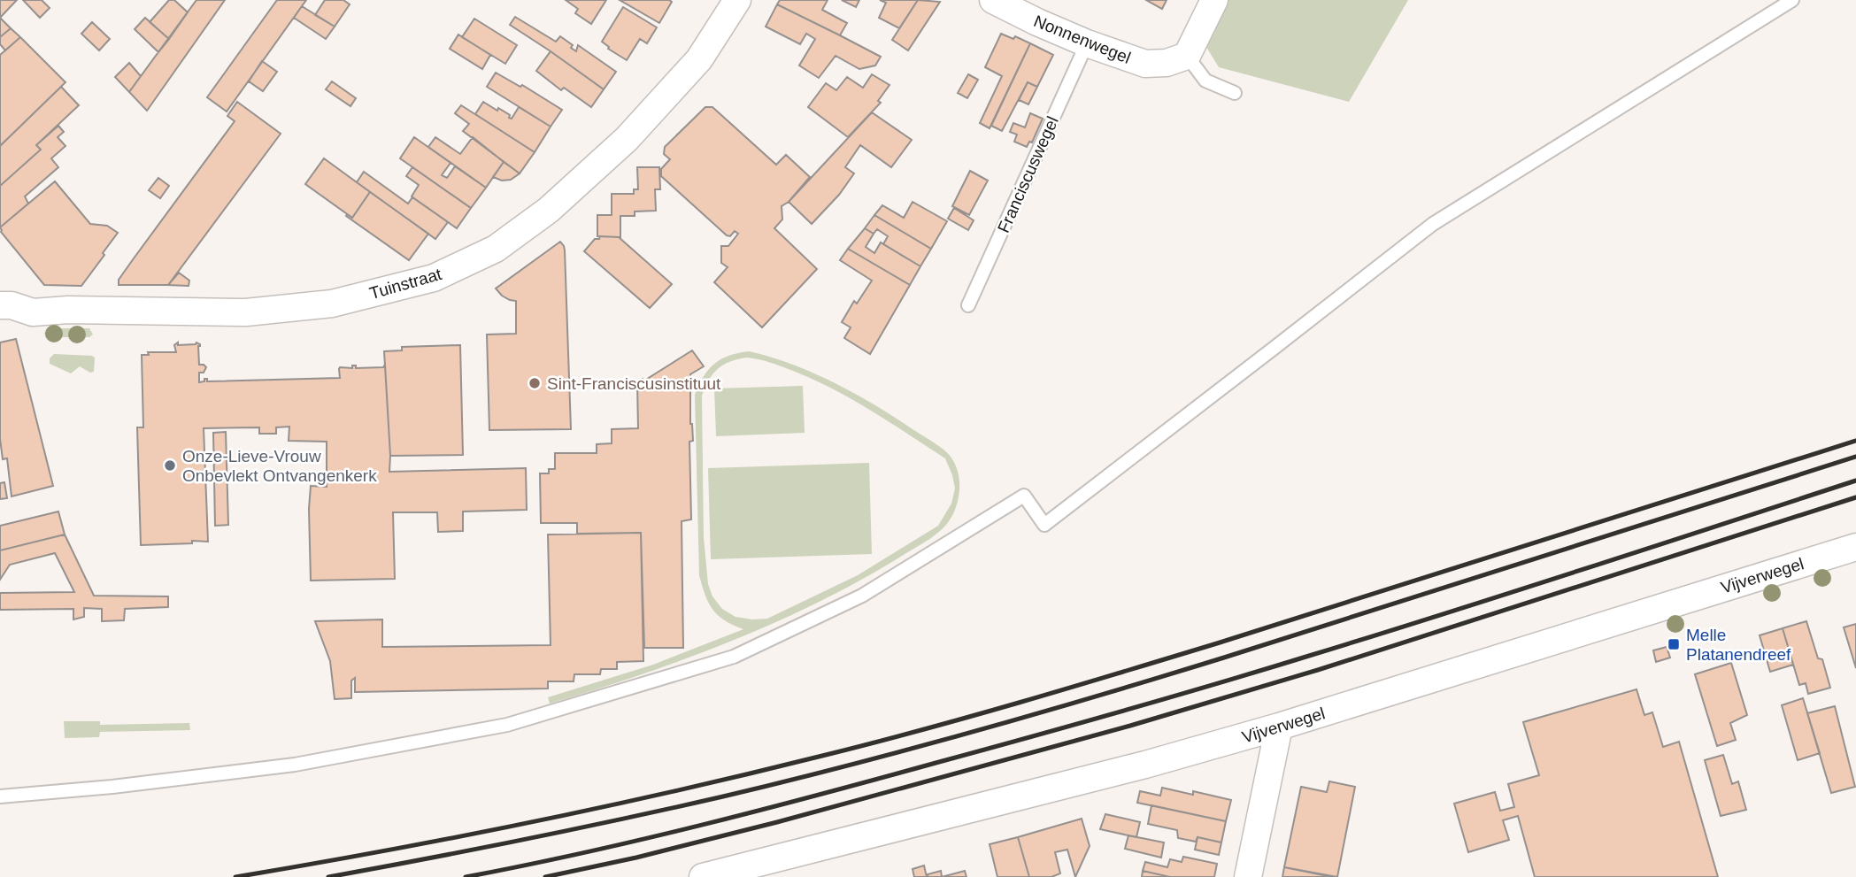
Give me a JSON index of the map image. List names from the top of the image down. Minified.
{"streets":{"street":["Nonnenwegel","Tuinstraat","Vijverwegel"],"lane":["Franciscuswegel"]},"crossings":[["Nonnenwegel","Franciscuswegel"]],"places":{"other":["Sint-Franciscusinstituut","Onze-Lieve-Vrouw Onbevlekt Ontvangenkerk"],"transit":["Melle Platanendreef"]}}
